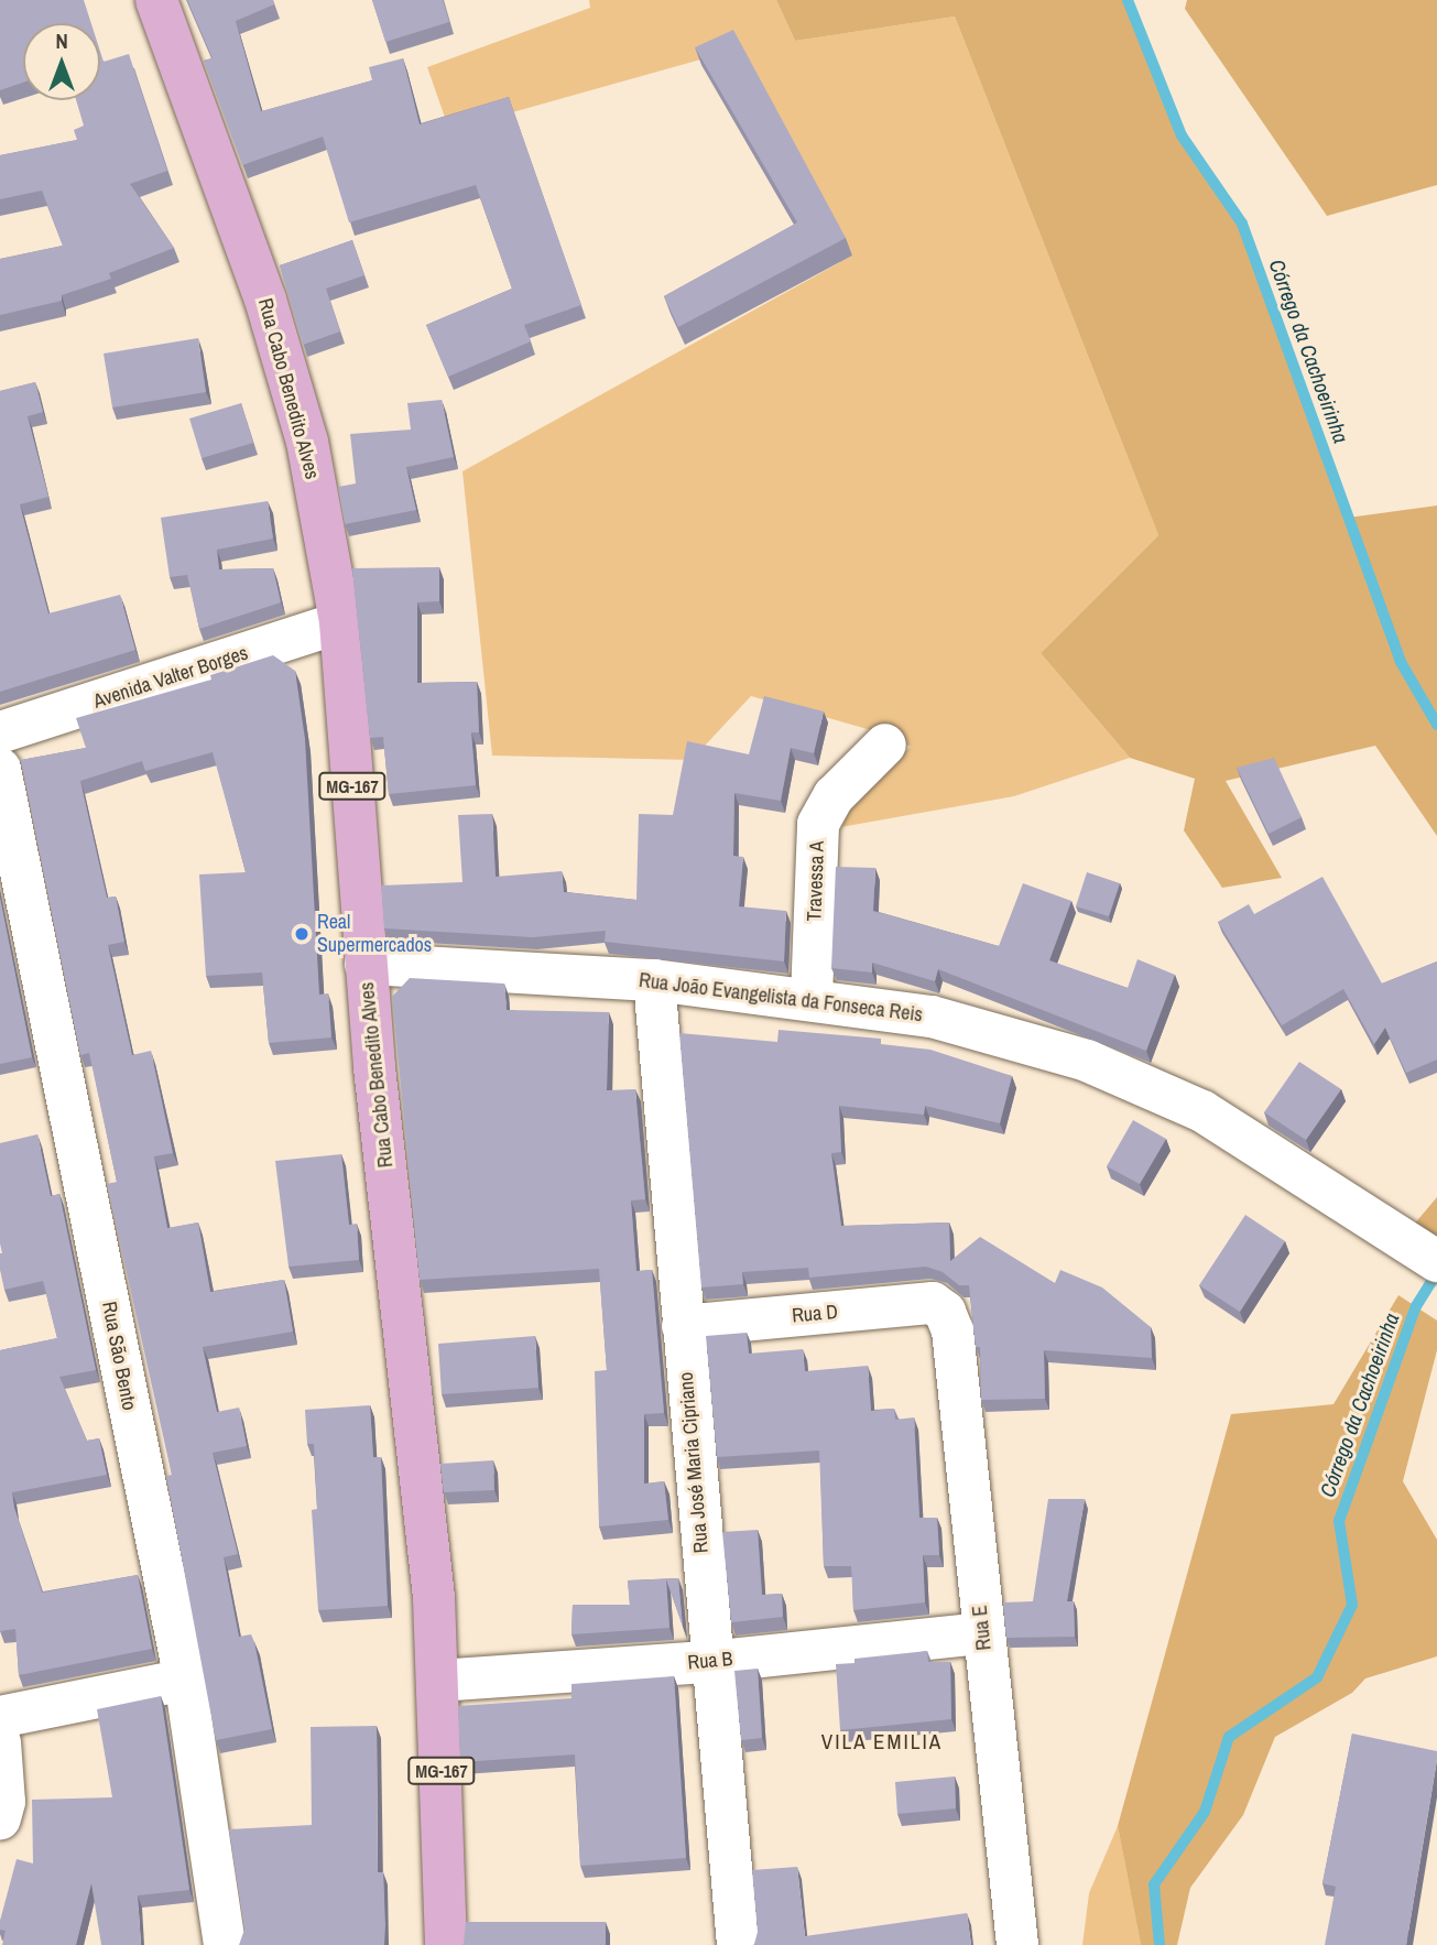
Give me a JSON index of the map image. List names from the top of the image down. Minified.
{"streets":{"main road":["Rua Cabo Benedito Alves","MG-167"],"street":["Avenida Valter Borges","Travessa A","Rua João Evangelista da Fonseca Reis","Rua D","Rua São Bento","Rua José Maria Cipriano","Rua E","Rua B"]},"crossings":[["Rua Cabo Benedito Alves","Avenida Valter Borges"],["Rua Cabo Benedito Alves","Rua João Evangelista da Fonseca Reis"],["Rua Cabo Benedito Alves","Rua B"],["Travessa A","Rua João Evangelista da Fonseca Reis"],["Rua João Evangelista da Fonseca Reis","Rua José Maria Cipriano"],["Rua D","Rua José Maria Cipriano"],["Rua D","Rua E"],["Rua José Maria Cipriano","Rua B"],["Rua E","Rua B"]],"districts":["VILA EMILIA"],"water":["Córrego da Cachoeirinha"],"places":["Real Supermercados"],"north":"top"}
